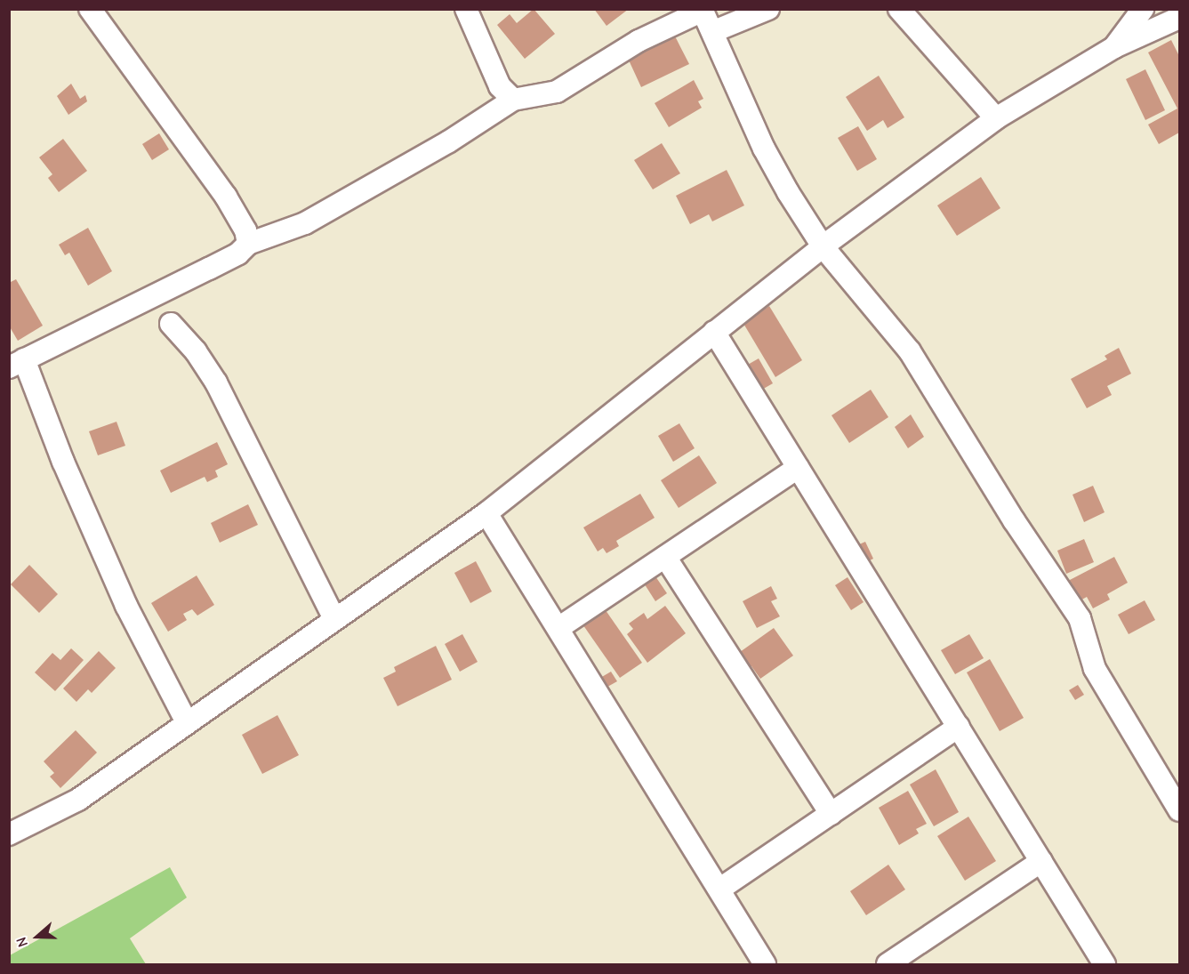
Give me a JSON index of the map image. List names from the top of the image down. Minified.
{"north":"left"}
